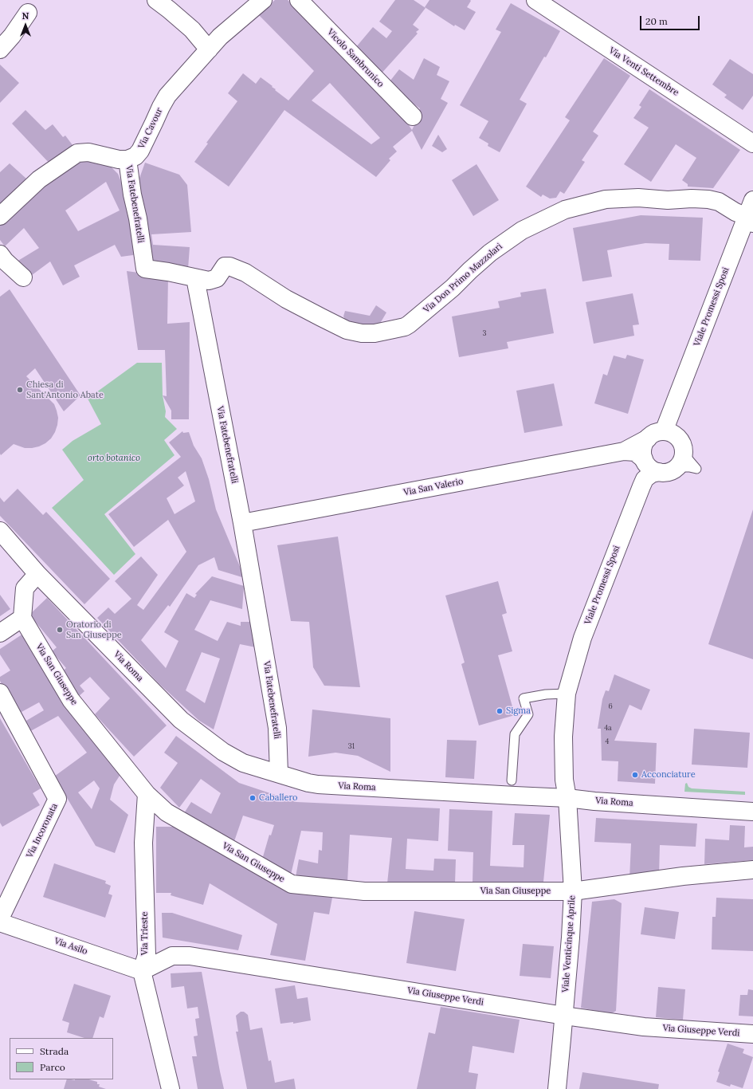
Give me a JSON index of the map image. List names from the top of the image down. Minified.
{"streets":{"street":["Vicolo Sambrunico","Via Venti Settembre","Via Cavour","Via Fatebenefratelli","Via Don Primo Mazzolari","Viale Promessi Sposi","Via San Valerio","Via Roma","Via San Giuseppe","Via Incoronata","Via Trieste","Viale Venticinque Aprile","Via Asilo","Via Giuseppe Verdi"]},"crossings":[["Via Cavour","Via Fatebenefratelli"],["Via Fatebenefratelli","Via Don Primo Mazzolari"],["Via Fatebenefratelli","Via San Valerio"],["Via Fatebenefratelli","Via Roma"],["Via Don Primo Mazzolari","Viale Promessi Sposi"],["Viale Promessi Sposi","Via San Valerio"],["Viale Promessi Sposi","Via Roma"],["Viale Promessi Sposi","Viale Venticinque Aprile"],["Via Roma","Viale Venticinque Aprile"],["Via San Giuseppe","Via Trieste"],["Via San Giuseppe","Viale Venticinque Aprile"],["Via Trieste","Via Asilo"],["Via Trieste","Via Giuseppe Verdi"],["Viale Venticinque Aprile","Via Giuseppe Verdi"],["Via Asilo","Via Giuseppe Verdi"]],"parks":["orto botanico"],"places":["Chiesa di Sant'Antonio Abate","Oratorio di San Giuseppe","Sigma","Acconciature","Caballero"],"house_numbers":["3","6","4a","4","31"],"legend":["Strada","Parco"],"scale_bar":"20 m","north":"top"}
